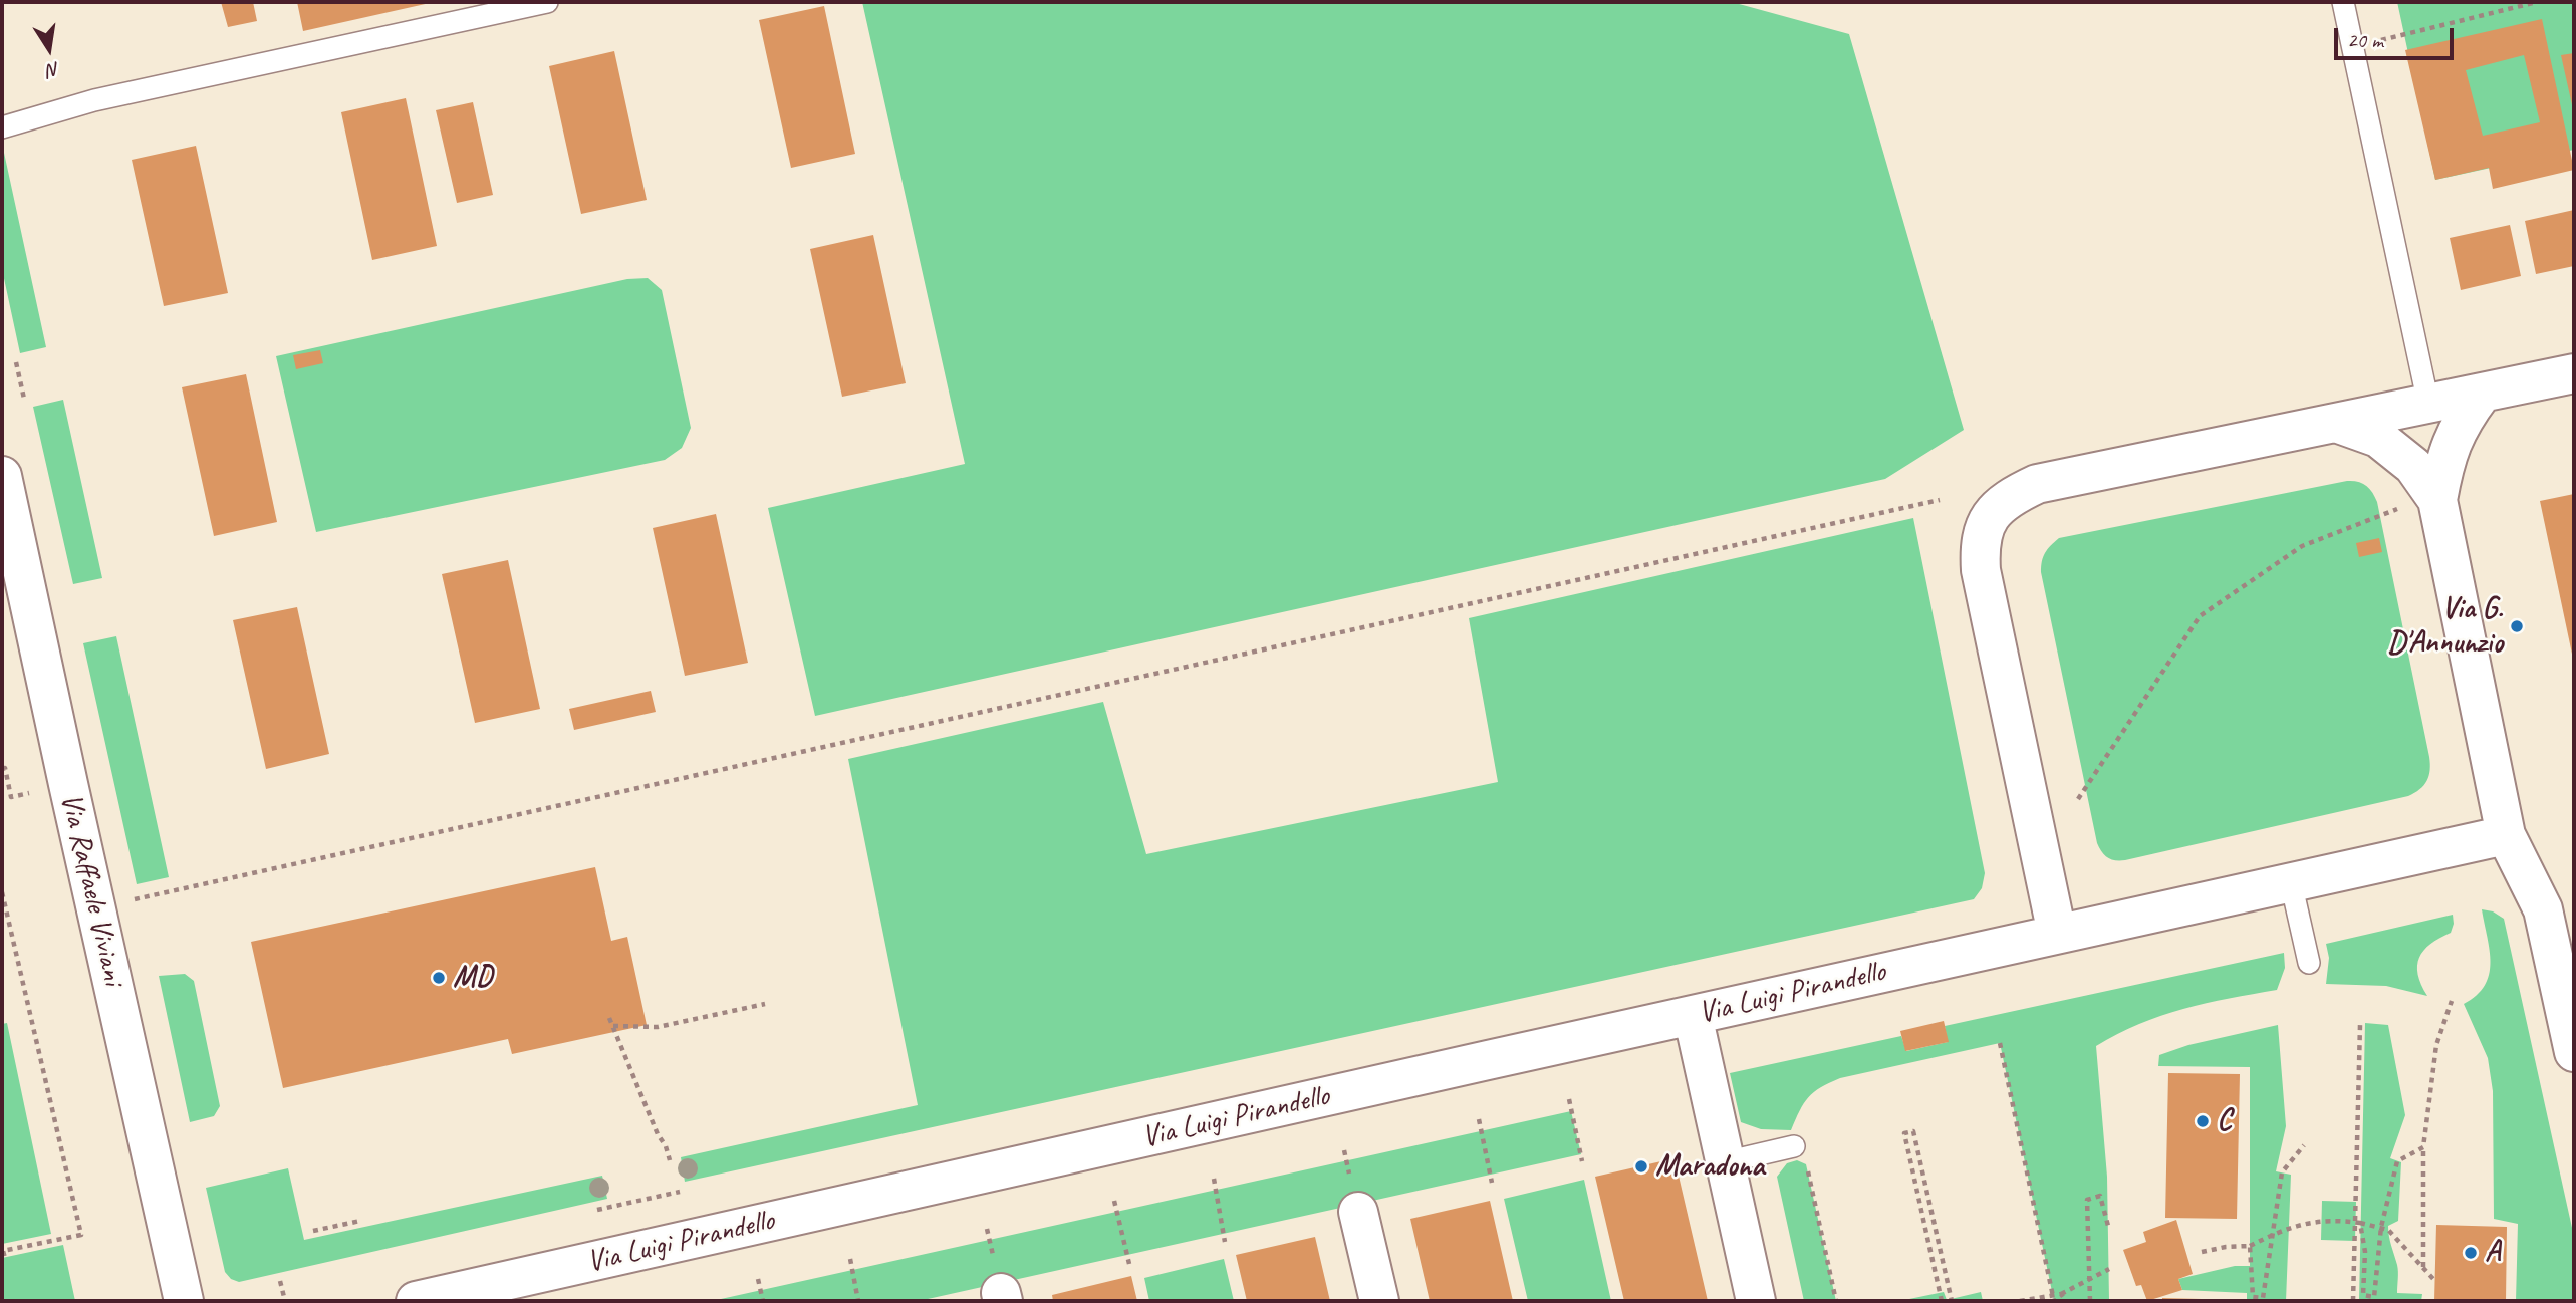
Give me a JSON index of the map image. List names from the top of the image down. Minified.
{"streets":{"street":["Via Raffaele Viviani","Via Luigi Pirandello"]},"places":["Via G. D'Annunzio","MD","C","Maradona","A"],"scale_bar":"20 m","north":"bottom"}
